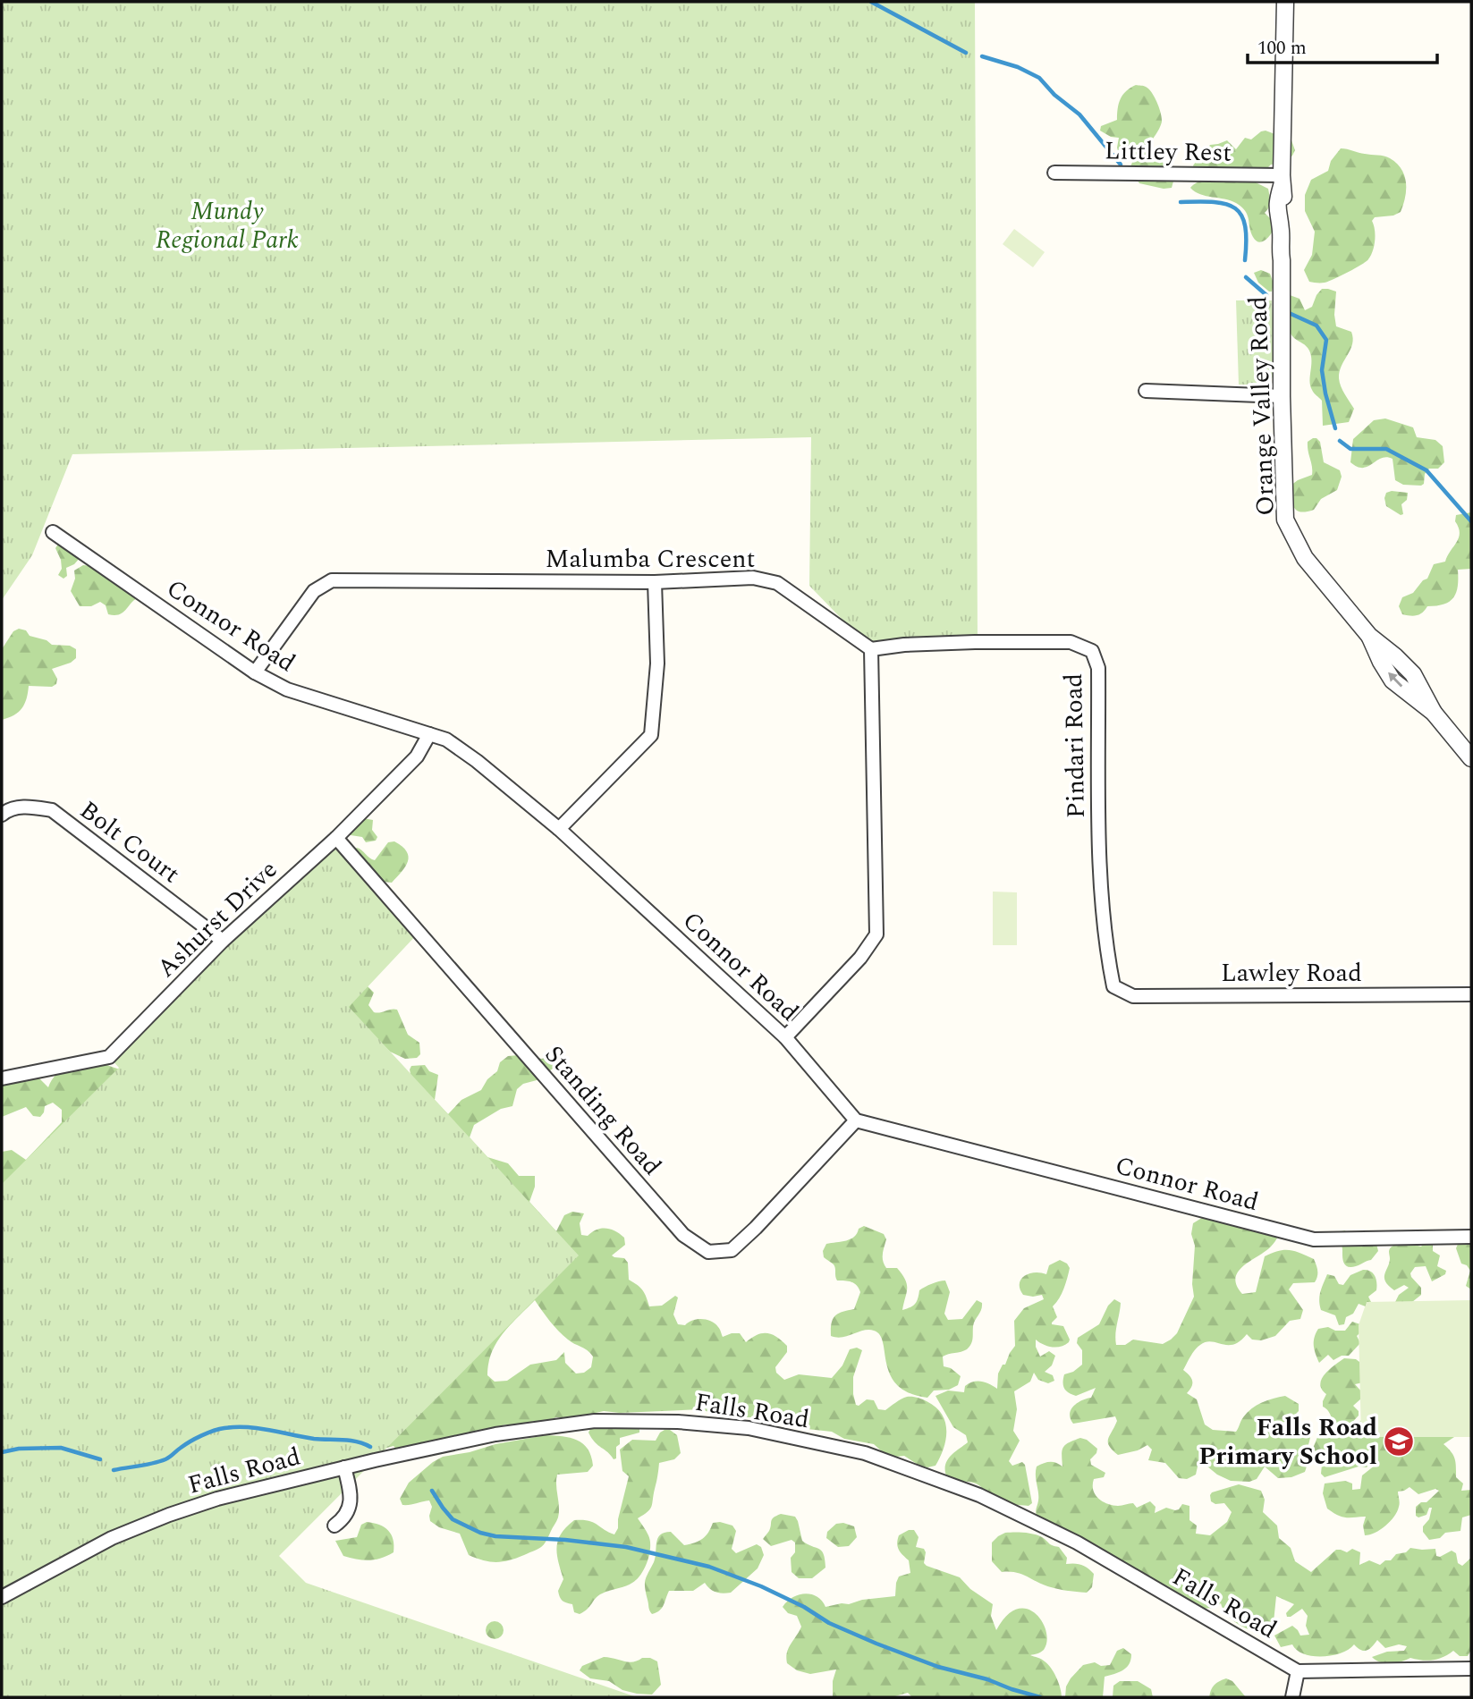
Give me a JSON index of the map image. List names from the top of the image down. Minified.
{"streets":{"street":["Littley Rest","Orange Valley Road","Malumba Crescent","Connor Road","Pindari Road","Bolt Court","Ashurst Drive","Lawley Road","Standing Road","Falls Road"]},"crossings":[["Littley Rest","Orange Valley Road"],["Malumba Crescent","Connor Road"],["Malumba Crescent","Pindari Road"],["Connor Road","Ashurst Drive"],["Connor Road","Standing Road"],["Pindari Road","Lawley Road"],["Bolt Court","Ashurst Drive"],["Ashurst Drive","Standing Road"]],"parks":["Mundy Regional Park"],"places":{"school or university":["Falls Road Primary School"]},"scale_bar":"100 m"}
